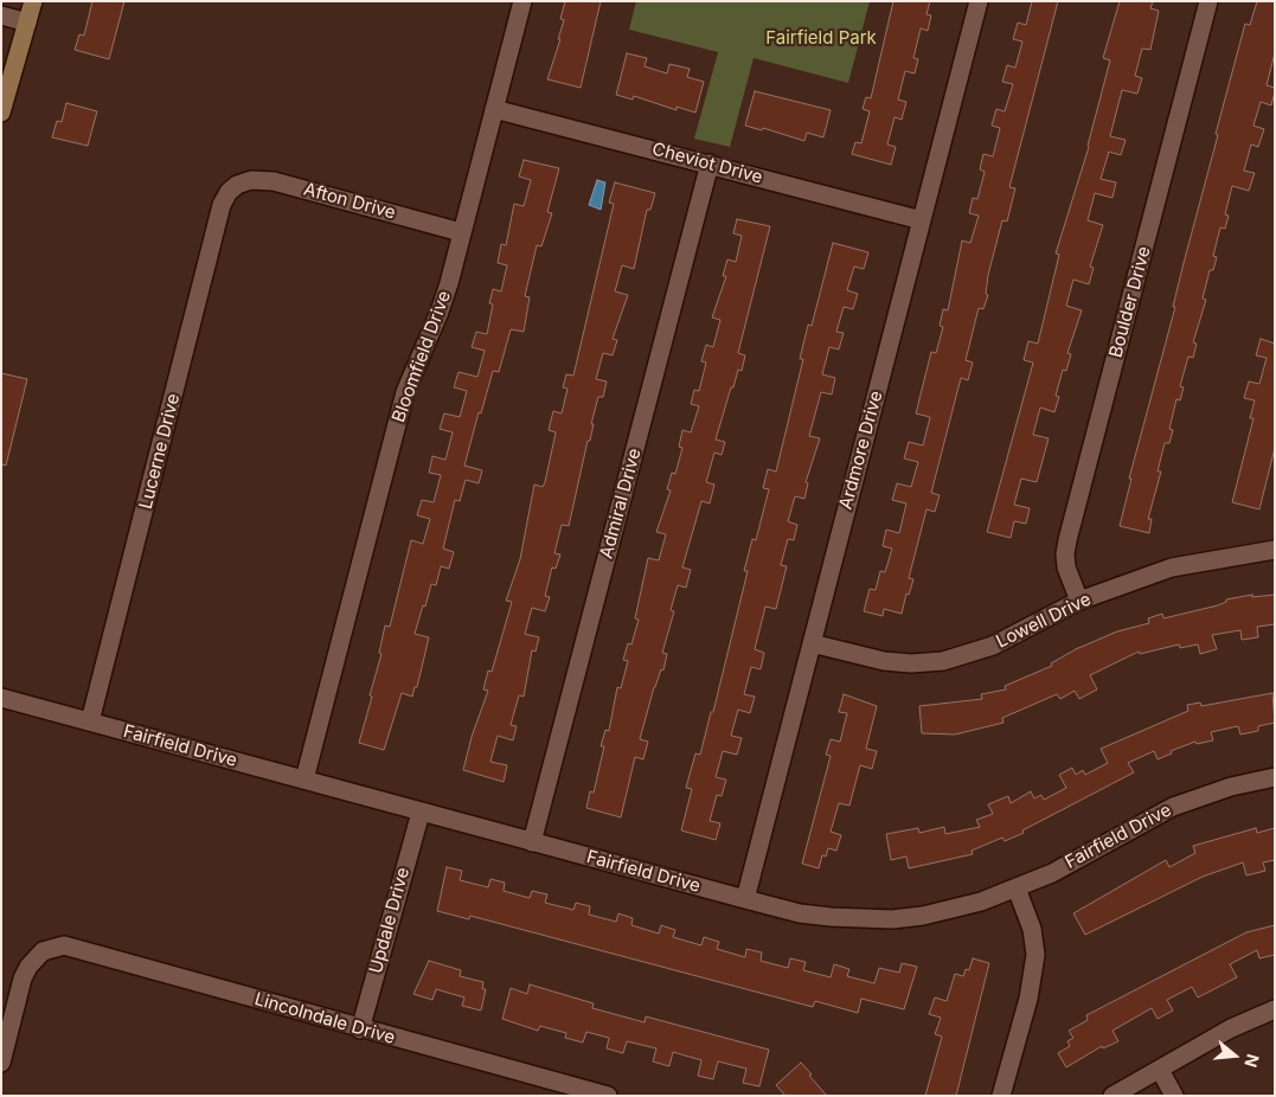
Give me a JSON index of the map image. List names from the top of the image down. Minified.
{"streets":{"street":["Cheviot Drive","Afton Drive","Boulder Drive","Bloomfield Drive","Ardmore Drive","Lucerne Drive","Admiral Drive","Lowell Drive","Fairfield Drive","Updale Drive","Lincolndale Drive"]},"crossings":[["Cheviot Drive","Bloomfield Drive"],["Cheviot Drive","Ardmore Drive"],["Cheviot Drive","Admiral Drive"],["Afton Drive","Bloomfield Drive"],["Afton Drive","Lucerne Drive"],["Boulder Drive","Lowell Drive"],["Bloomfield Drive","Fairfield Drive"],["Ardmore Drive","Lowell Drive"],["Ardmore Drive","Fairfield Drive"],["Lucerne Drive","Fairfield Drive"],["Admiral Drive","Fairfield Drive"],["Fairfield Drive","Updale Drive"],["Updale Drive","Lincolndale Drive"]],"parks":["Fairfield Park"],"north":"right"}
